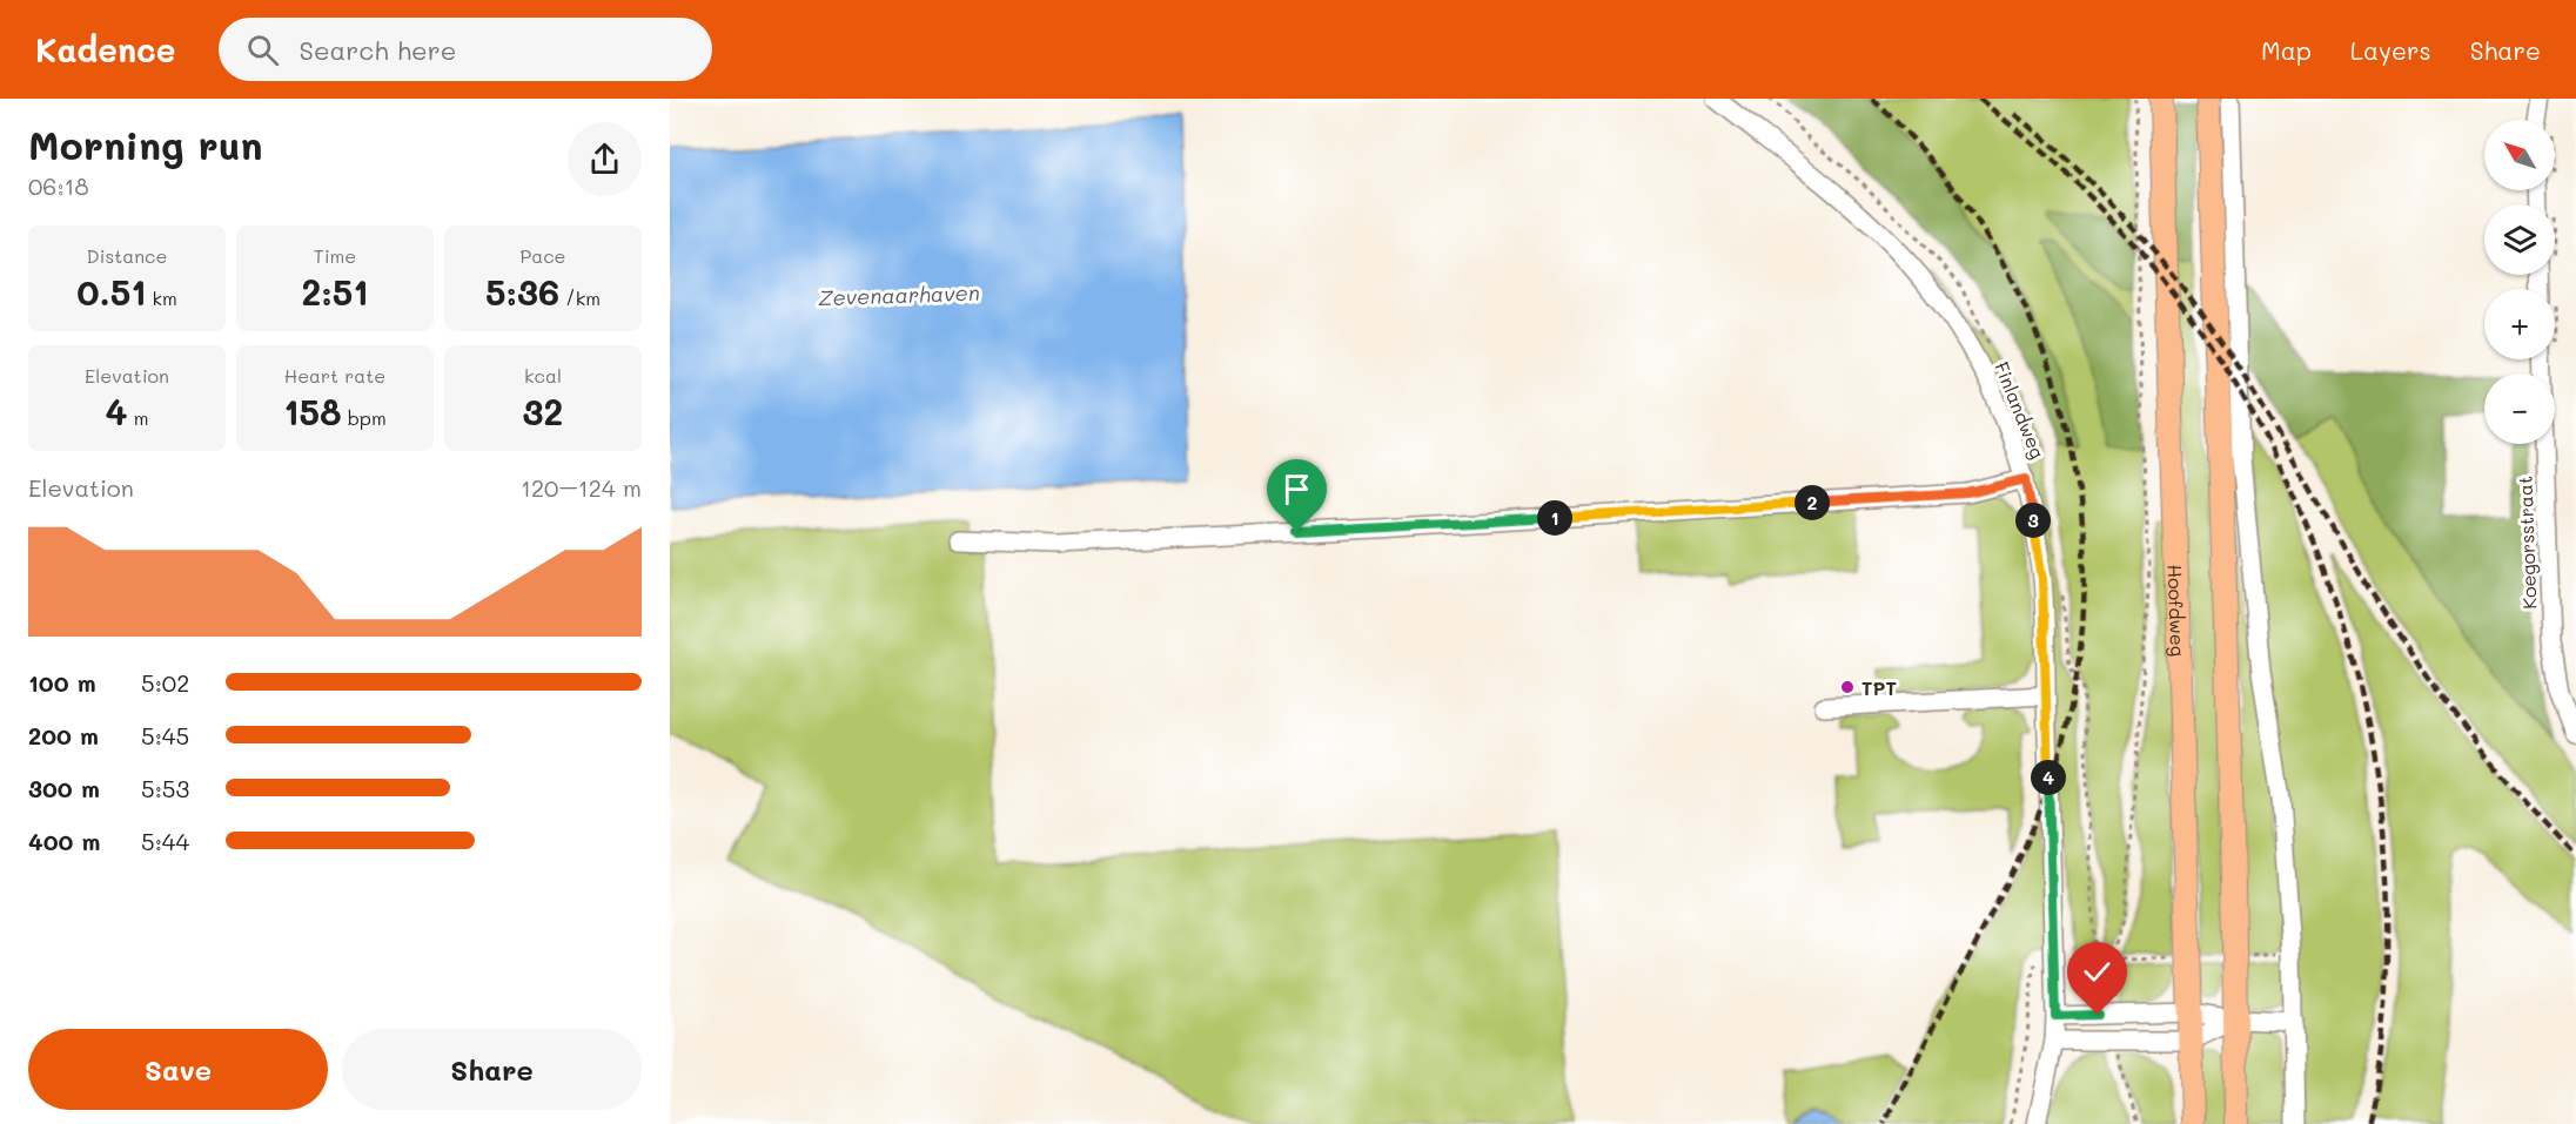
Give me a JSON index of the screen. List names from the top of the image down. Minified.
{"streets":{"main road":["Hoofdweg"],"street":["Finlandweg","Koegorsstraat"]},"water":["Zevenaarhaven"],"places":["TPT"],"north":"top left","page":{"header":"Kadence","search":"Search here","nav":["Map","Layers","Share"],"heading":["Morning run","06:18"],"map_buttons":["+","−"],"stats":[["Distance","0.51 km"],["Time","2:51"],["Pace","5:36 /km"],["Elevation","4 m"],["Heart rate","158 bpm"],["kcal","32"]],"chart":["Elevation","120–124 m"],"pins":["2","1","3","4"],"list":[{"name":"100 m","note":"5:02"},{"name":"200 m","note":"5:45"},{"name":"300 m","note":"5:53"},{"name":"400 m","note":"5:44"}],"buttons":["Save","Share"]}}
